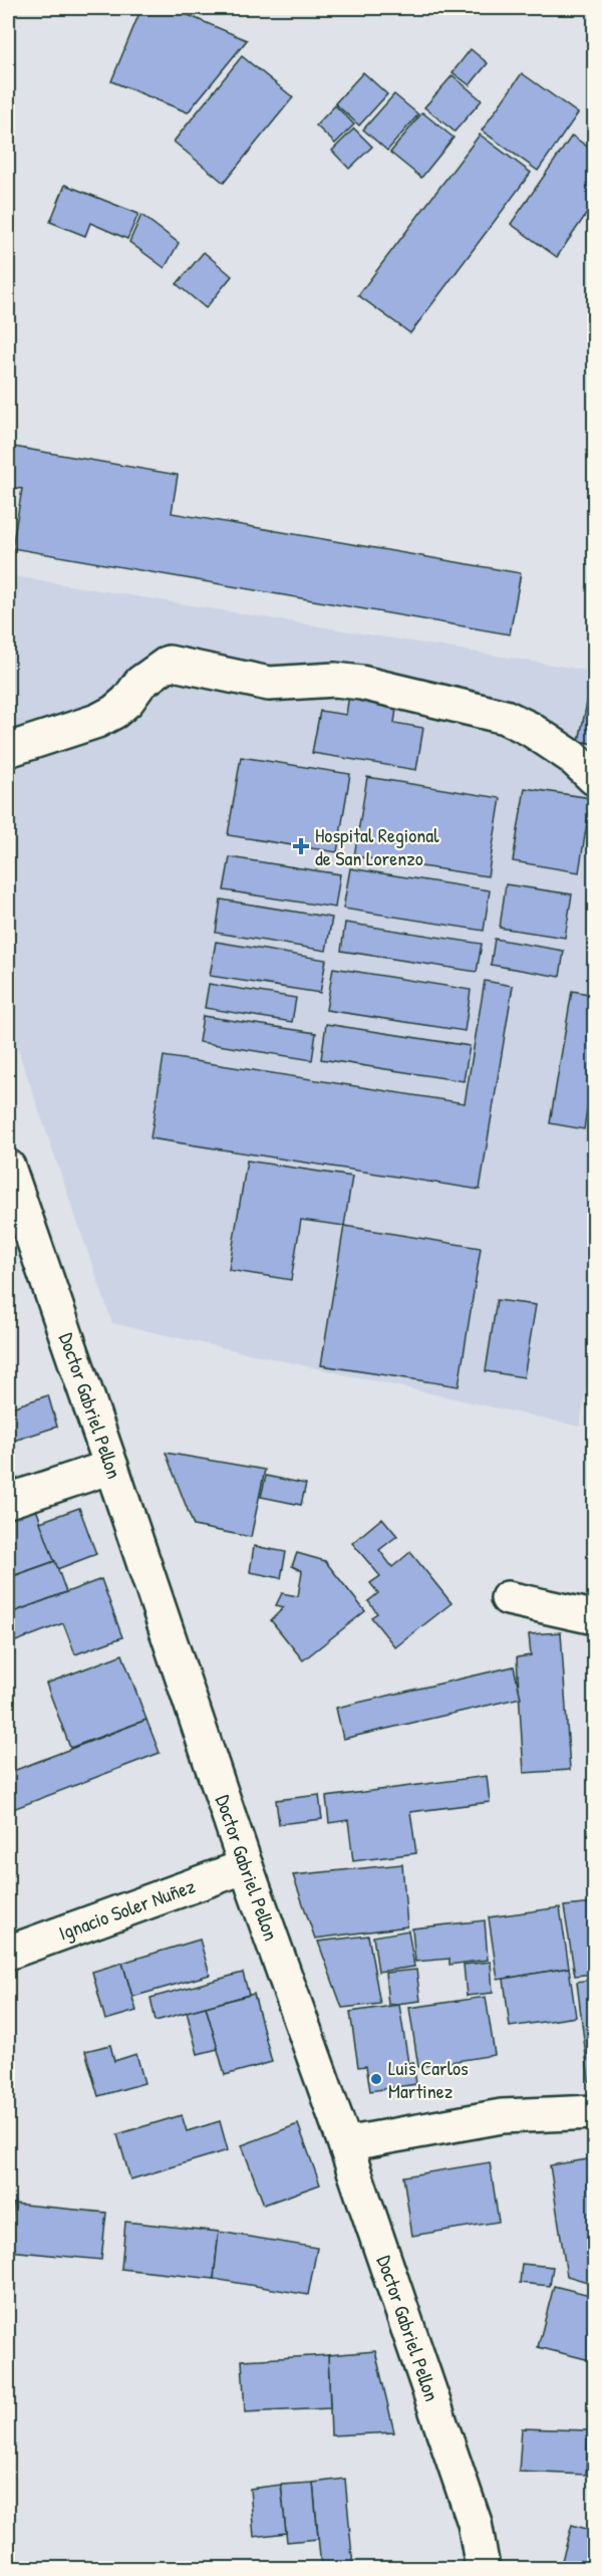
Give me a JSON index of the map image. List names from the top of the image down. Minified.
{"streets":{"street":["Doctor Gabriel Pellon","Ignacio Soler Nuñez"]},"crossings":[["Doctor Gabriel Pellon","Ignacio Soler Nuñez"]],"places":{"health":["Hospital Regional de San Lorenzo"],"other":["Luis Carlos Martinez"]}}
